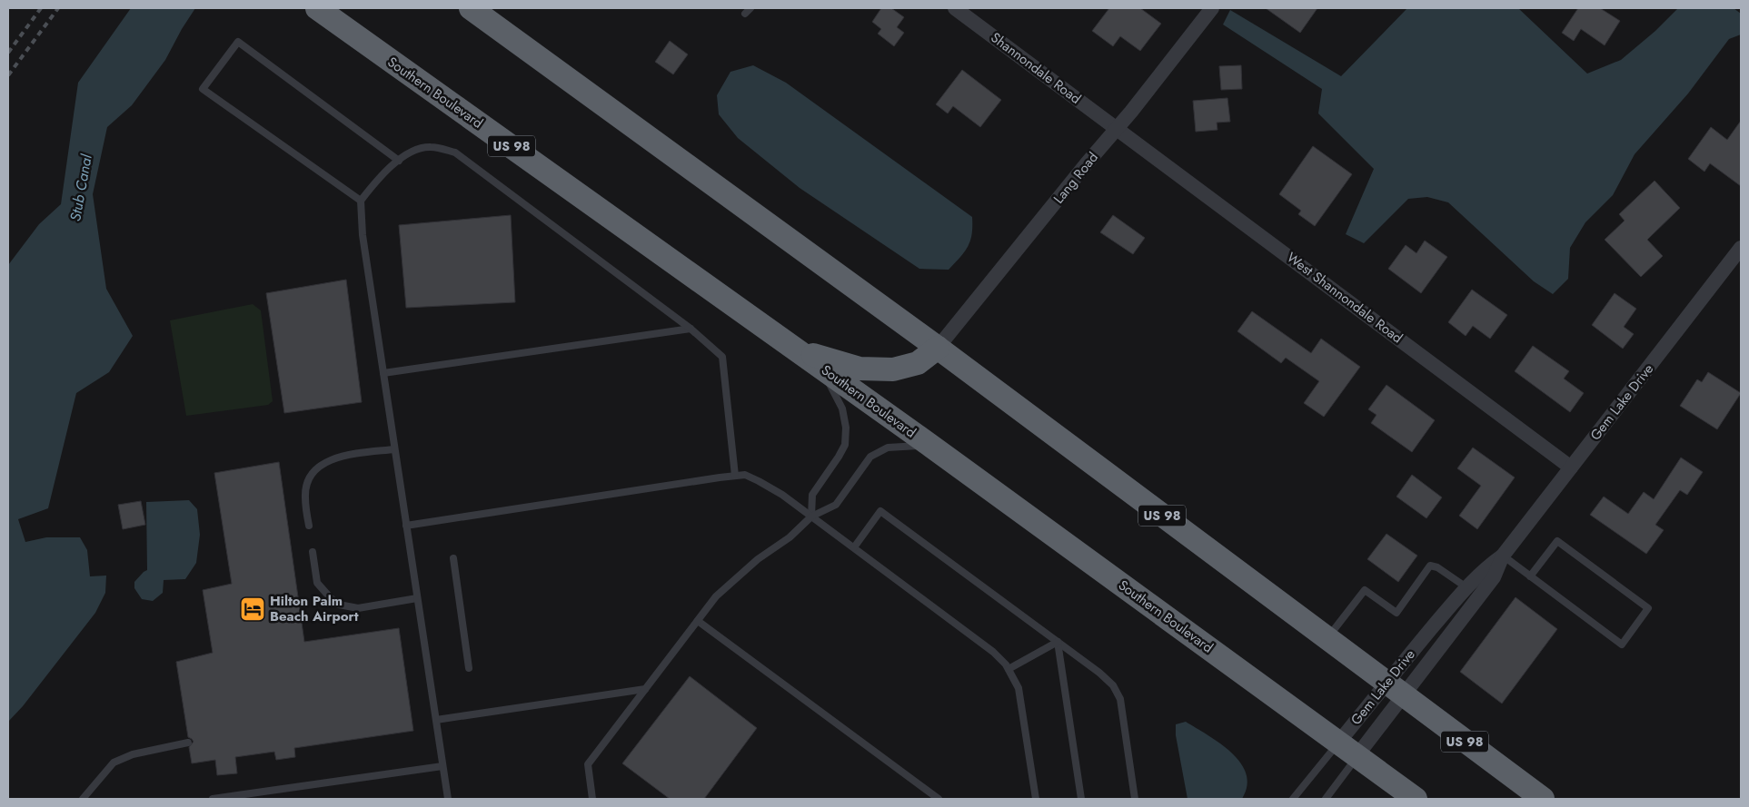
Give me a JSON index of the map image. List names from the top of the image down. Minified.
{"streets":{"highway":["Southern Boulevard","US 98"],"street":["Shannondale Road","Lang Road","West Shannondale Road","Gem Lake Drive"]},"crossings":[["Shannondale Road","Lang Road"],["Shannondale Road","West Shannondale Road"],["Southern Boulevard","Gem Lake Drive"],["US 98","Lang Road"],["US 98","Gem Lake Drive"],["Lang Road","West Shannondale Road"],["West Shannondale Road","Gem Lake Drive"]],"water":["Stub Canal"],"places":{"hotel":["Hilton Palm Beach Airport"]}}
